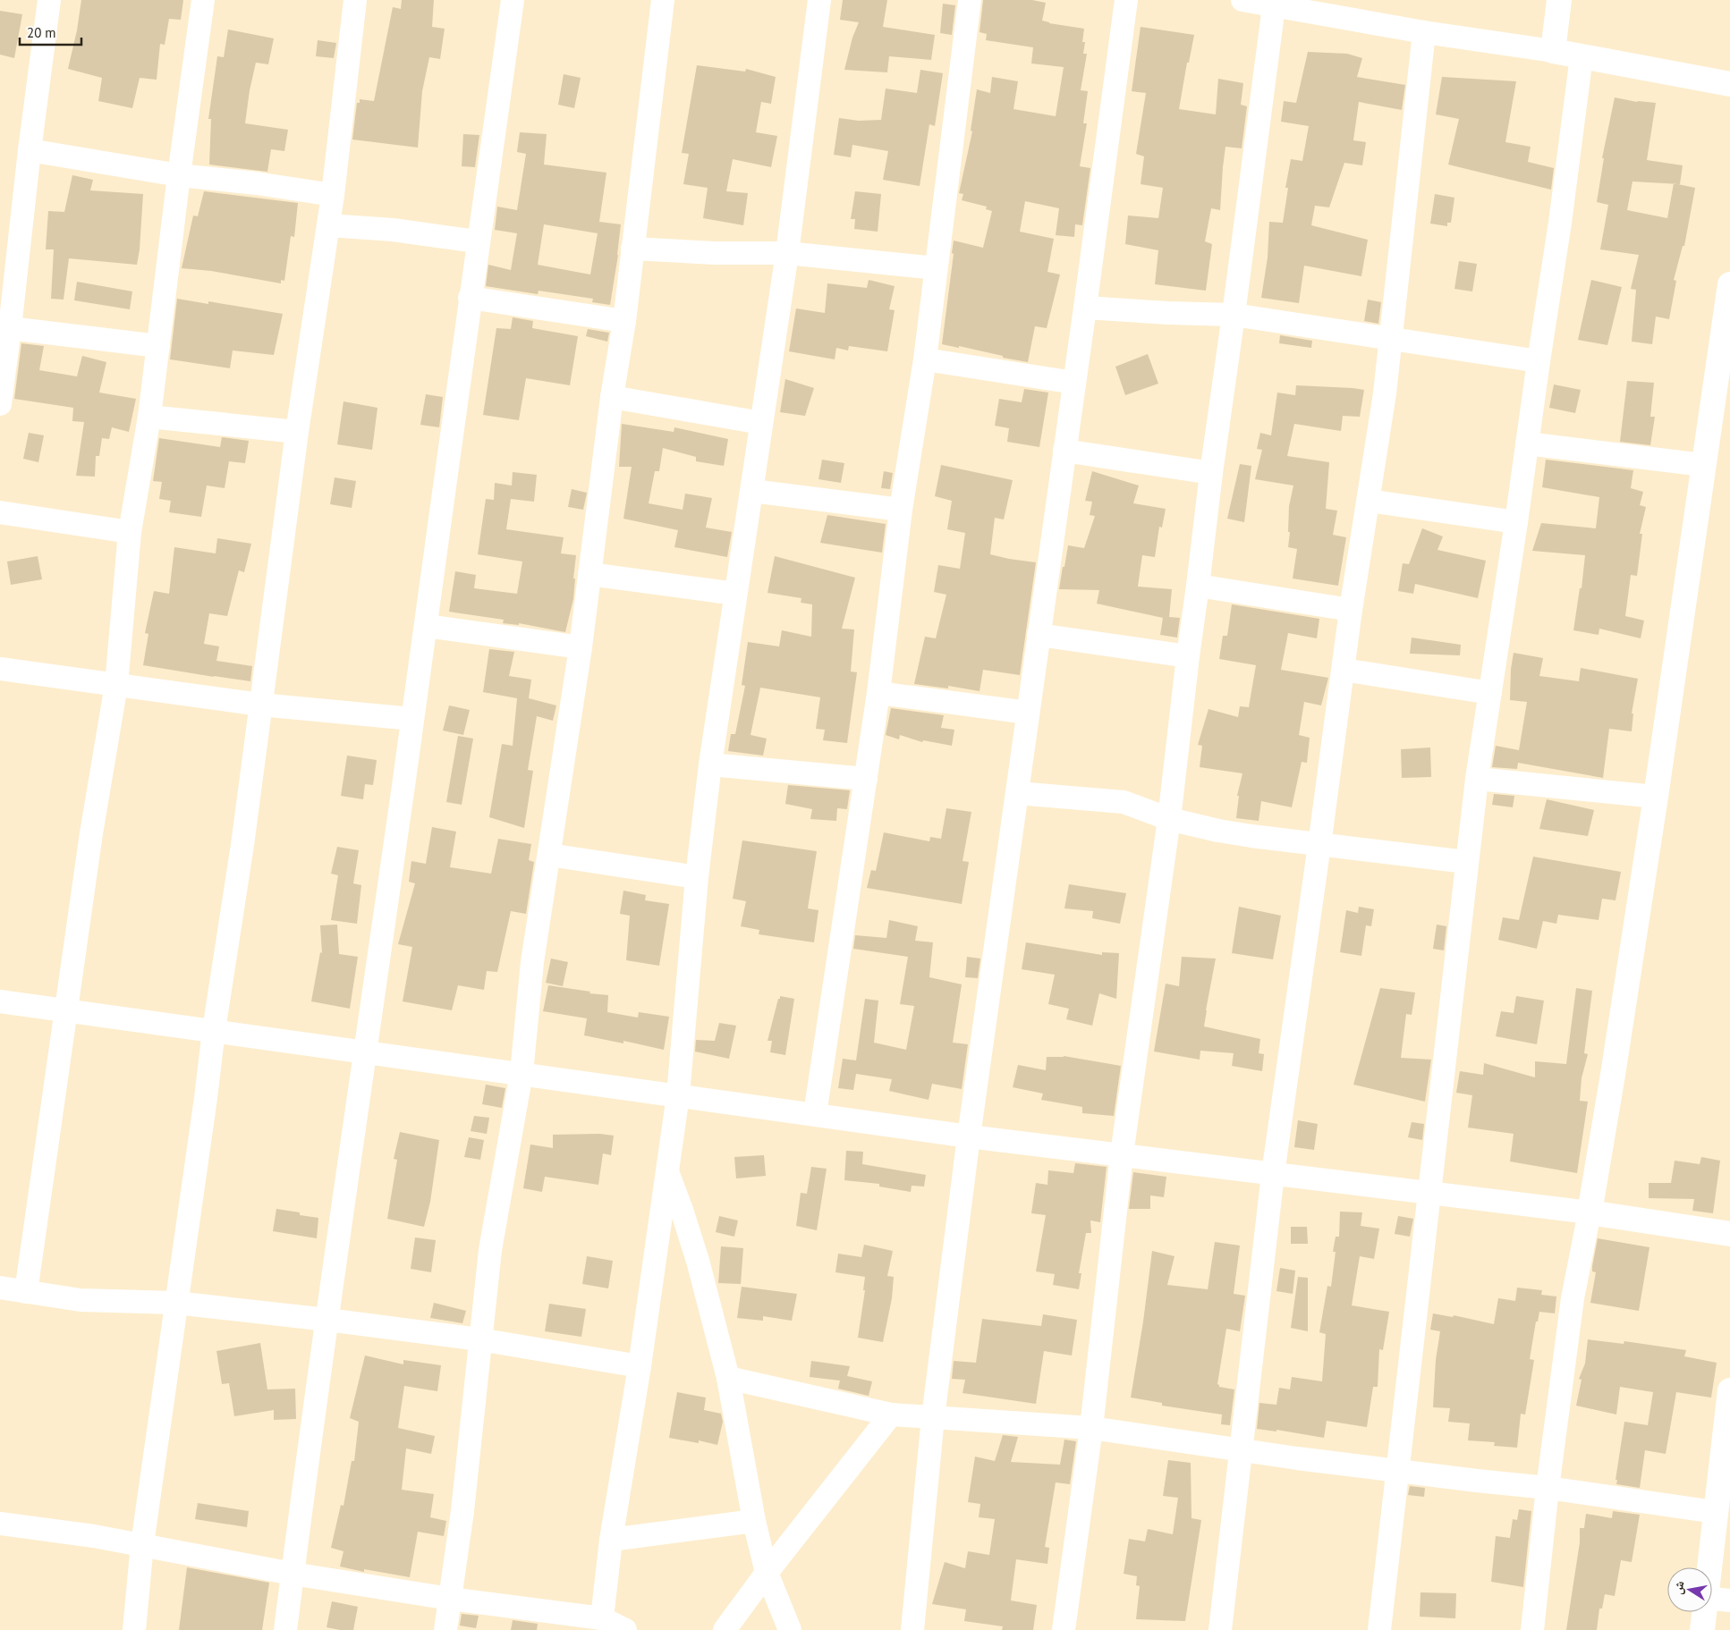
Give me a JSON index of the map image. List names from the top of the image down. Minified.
{"scale_bar":"20 m","north":"left"}
